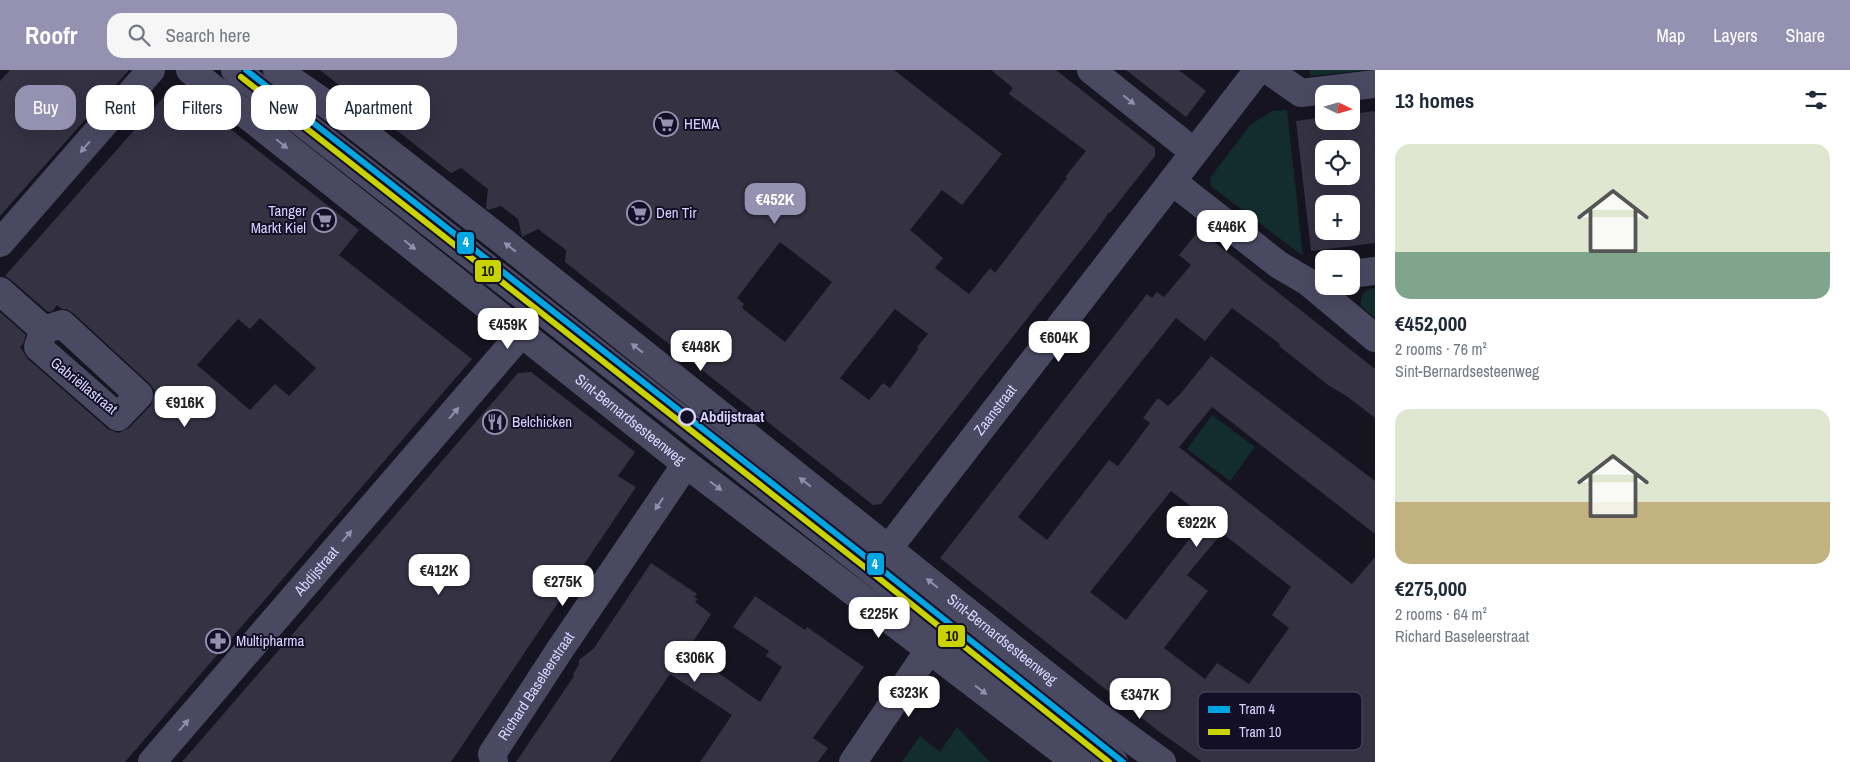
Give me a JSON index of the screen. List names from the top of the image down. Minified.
{"streets":{"street":["Zaanstraat","Sint-Bernardsesteenweg","Abdijstraat","Richard Baseleerstraat"]},"crossings":[["Zaanstraat","Sint-Bernardsesteenweg"],["Sint-Bernardsesteenweg","Abdijstraat"],["Sint-Bernardsesteenweg","Richard Baseleerstraat"]],"one_way":["Abdijstraat","Richard Baseleerstraat"],"places":{"supermarket":["HEMA","Den Tir","Tanger Markt Kiel"],"other":["Abdijstraat"],"restaurant":["Belchicken"],"pharmacy":["Multipharma"]},"lines":["tram line 4","tram line 10"],"legend":["Tram 4","Tram 10"],"north":"right","page":{"header":"Roofr","search":"Search here","nav":["Map","Layers","Share"],"heading":"13 homes","map_buttons":["+","−"],"chip":["Buy","Rent","Filters","New","Apartment"],"list":[{"name":"€452,000","note":"2 rooms · 76 m² · Sint-Bernardsesteenweg"},{"name":"€275,000","note":"2 rooms · 64 m² · Richard Baseleerstraat"}],"price":["€452K","€446K","€459K","€604K","€448K","€916K","€922K","€412K","€275K","€225K","€306K","€323K","€347K"]}}
